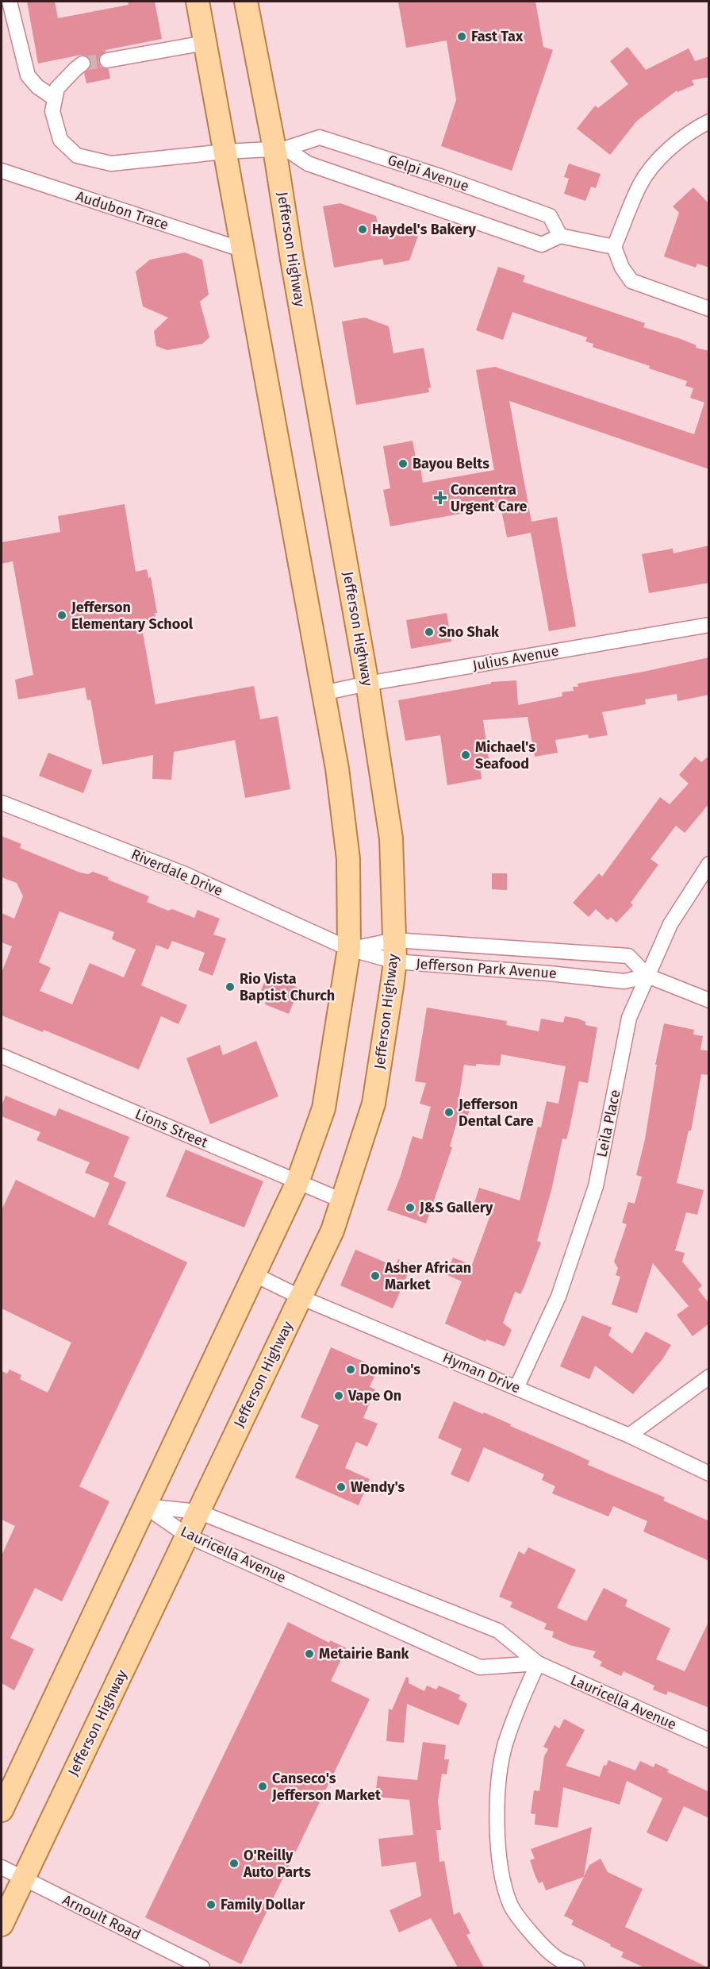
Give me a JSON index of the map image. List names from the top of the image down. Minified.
{"streets":{"main road":["Jefferson Highway"],"street":["Gelpi Avenue","Audubon Trace","Julius Avenue","Riverdale Drive","Jefferson Park Avenue","Leila Place","Lions Street","Hyman Drive","Lauricella Avenue","Arnoult Road"]},"crossings":[["Gelpi Avenue","Jefferson Highway"],["Jefferson Highway","Julius Avenue"],["Jefferson Highway","Jefferson Park Avenue"],["Jefferson Highway","Lions Street"],["Jefferson Highway","Hyman Drive"],["Jefferson Highway","Lauricella Avenue"],["Jefferson Highway","Arnoult Road"],["Riverdale Drive","Jefferson Park Avenue"],["Jefferson Park Avenue","Leila Place"],["Leila Place","Hyman Drive"]],"places":{"other":["Fast Tax","Haydel's Bakery","Bayou Belts","Jefferson Elementary School","Sno Shak","Michael's Seafood","Rio Vista Baptist Church","Jefferson Dental Care","J&S Gallery","Asher African Market","Domino's","Vape On","Wendy's","Metairie Bank","Canseco's Jefferson Market","O'Reilly Auto Parts","Family Dollar"],"health":["Concentra Urgent Care"]}}
